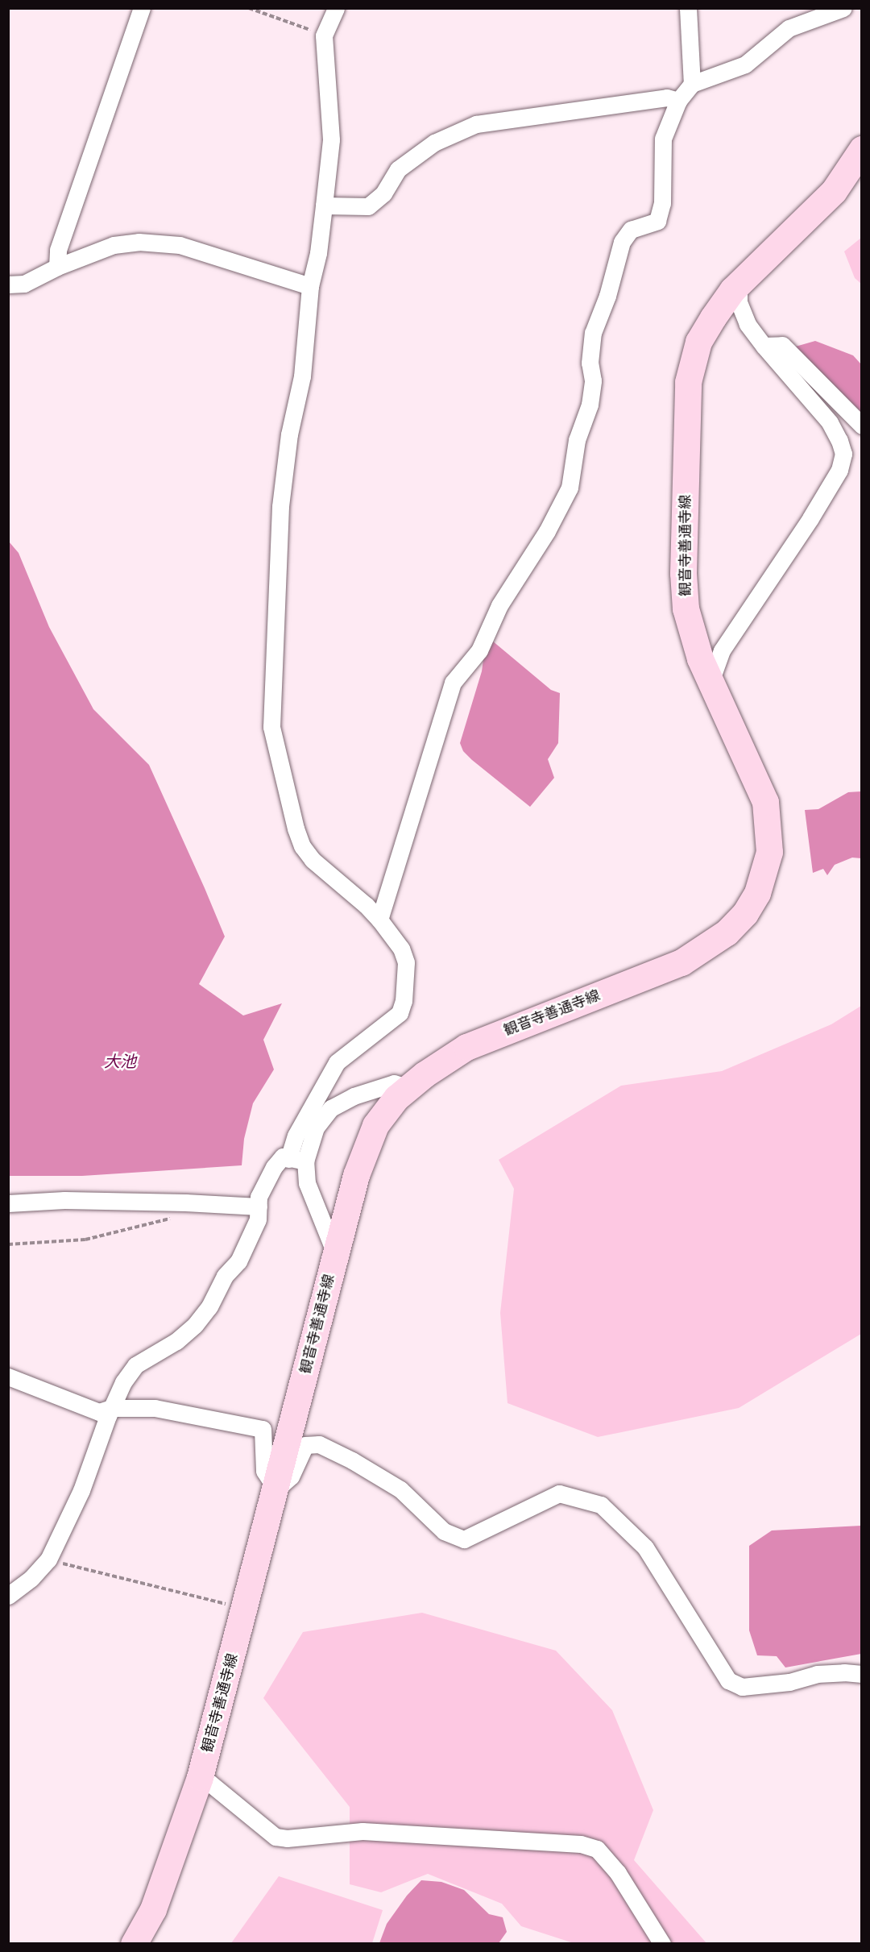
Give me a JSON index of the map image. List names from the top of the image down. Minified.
{"streets":{"main road":["観音寺善通寺線"]},"water":["大池"]}
